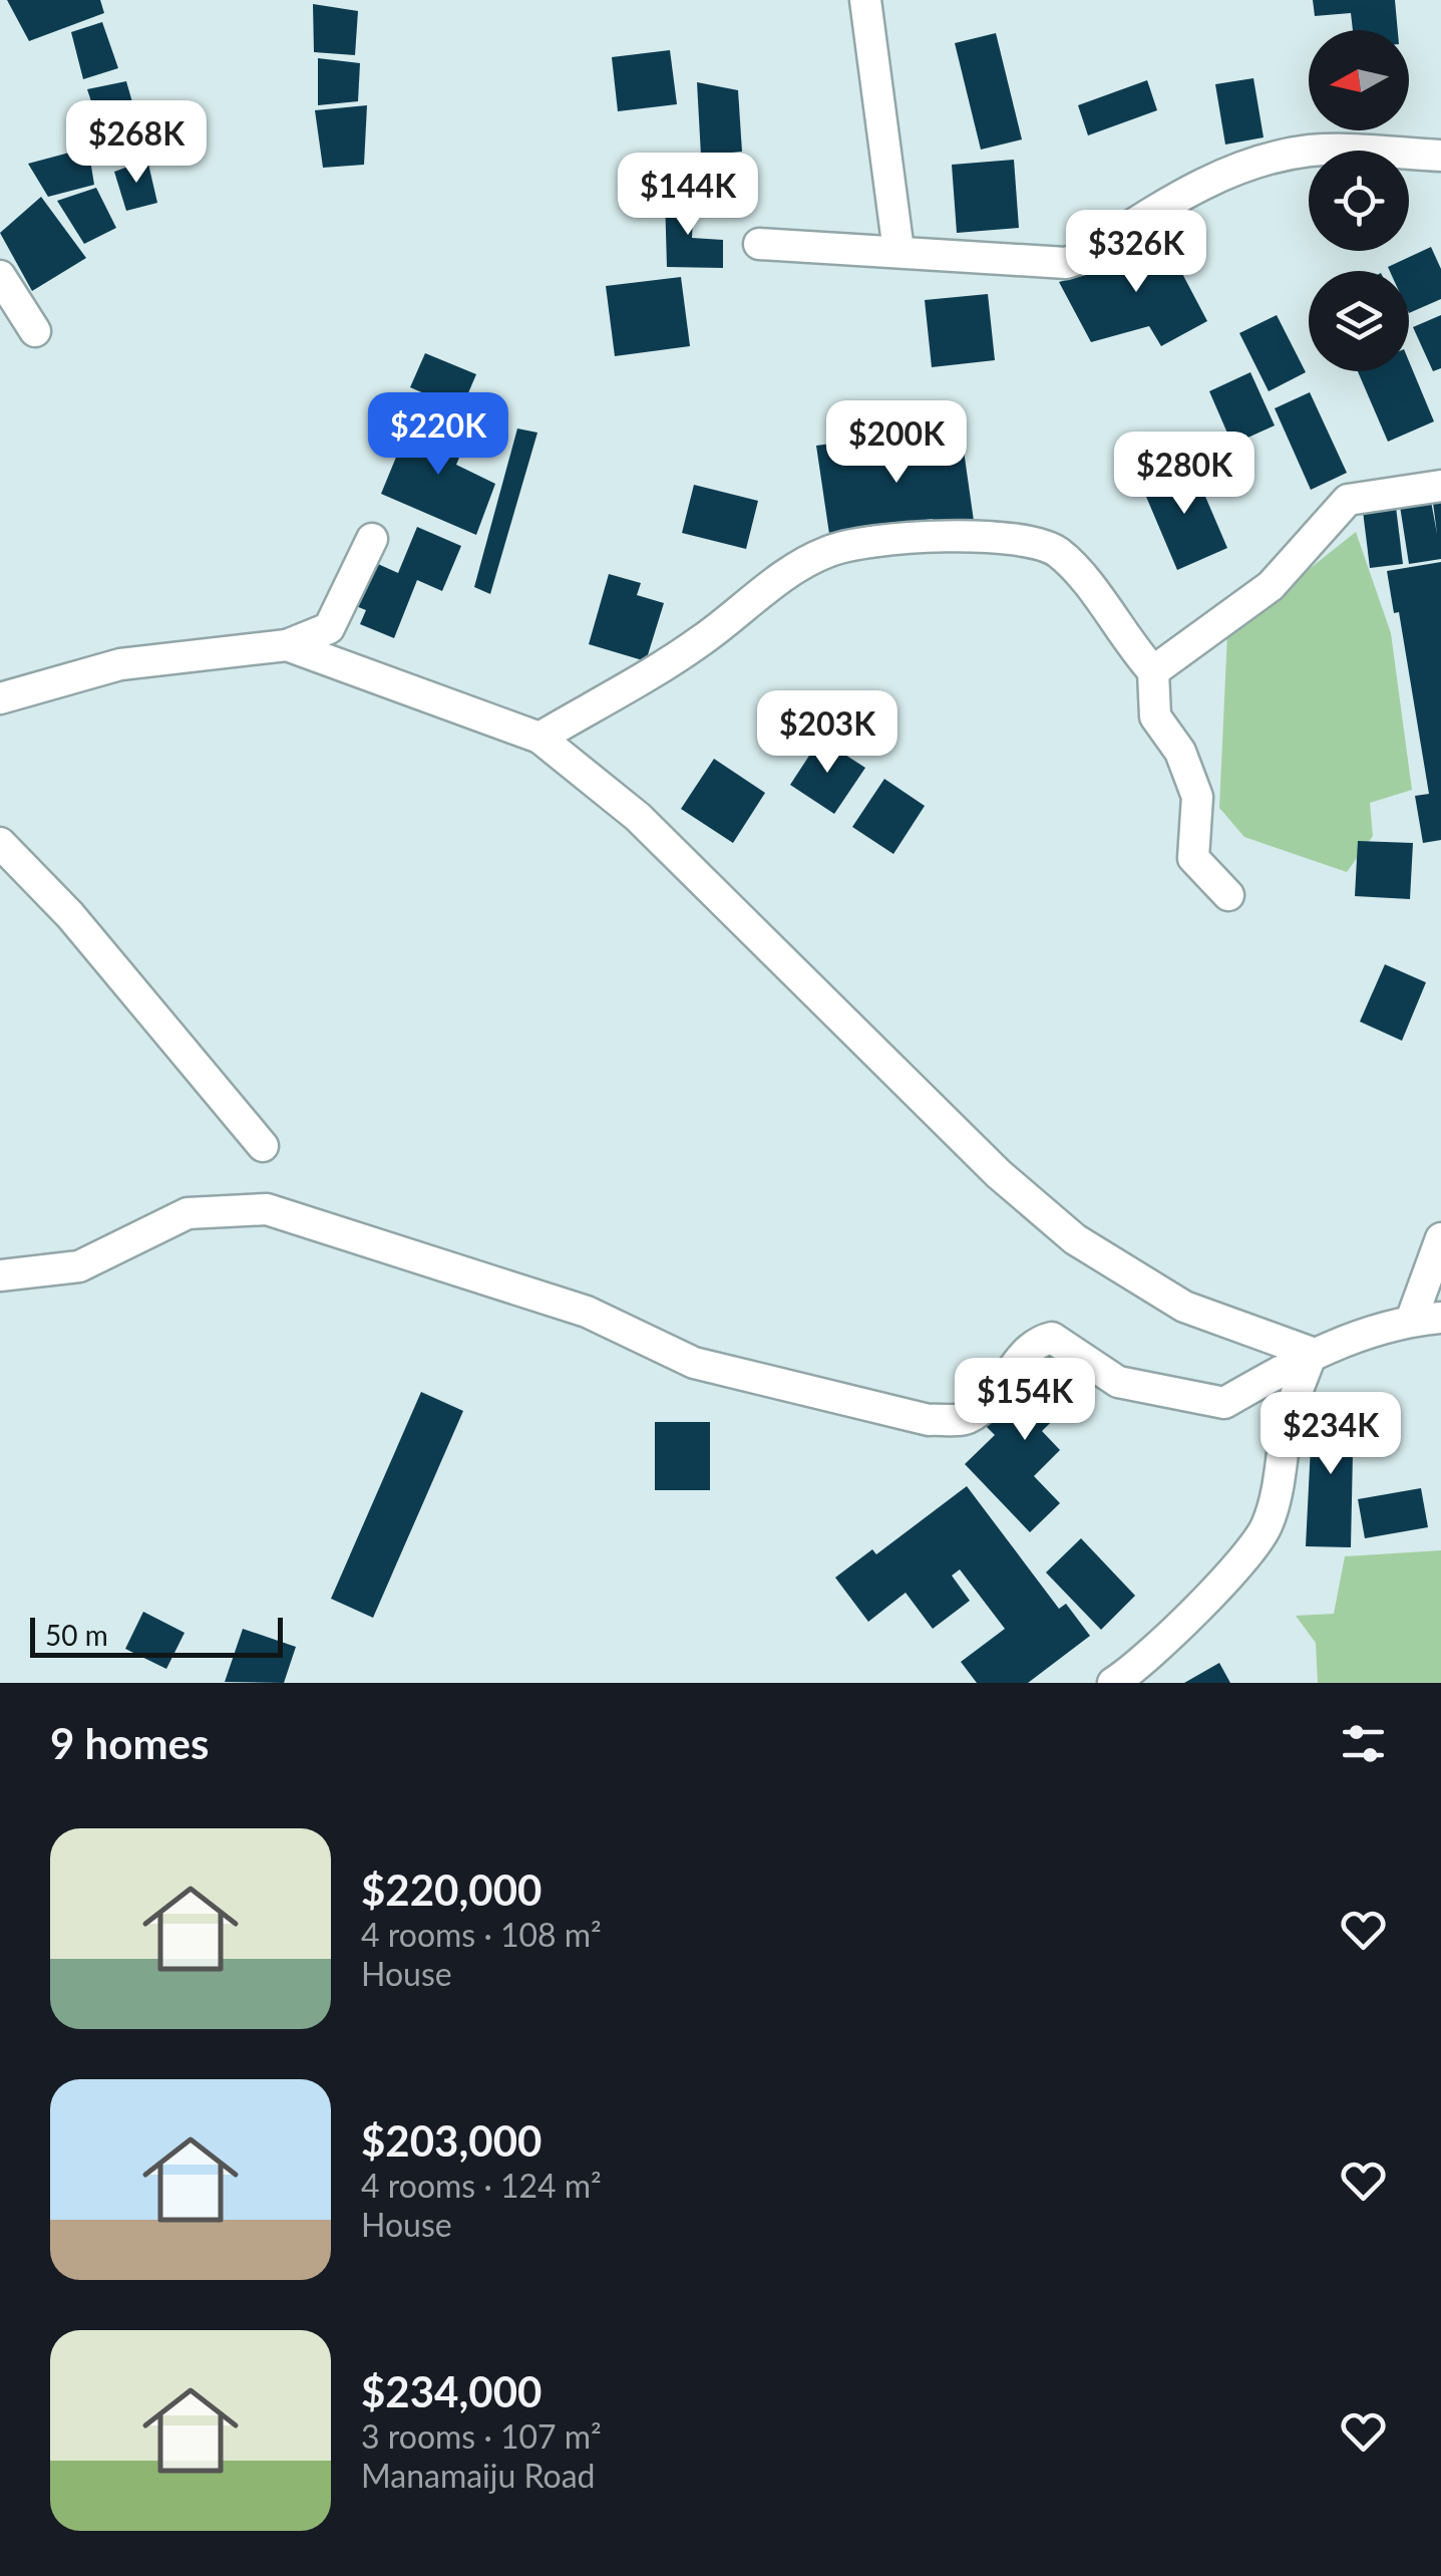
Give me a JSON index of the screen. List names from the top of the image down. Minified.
{"scale_bar":"50 m","north":"left","page":{"price":["$268K","$144K","$326K","$220K","$200K","$280K","$203K","$154K","$234K"],"scale":"50 m","heading":"9 homes","list":[{"name":"$220,000","note":"4 rooms · 108 m² · House"},{"name":"$203,000","note":"4 rooms · 124 m² · House"},{"name":"$234,000","note":"3 rooms · 107 m² · Manamaiju Road"}]}}
